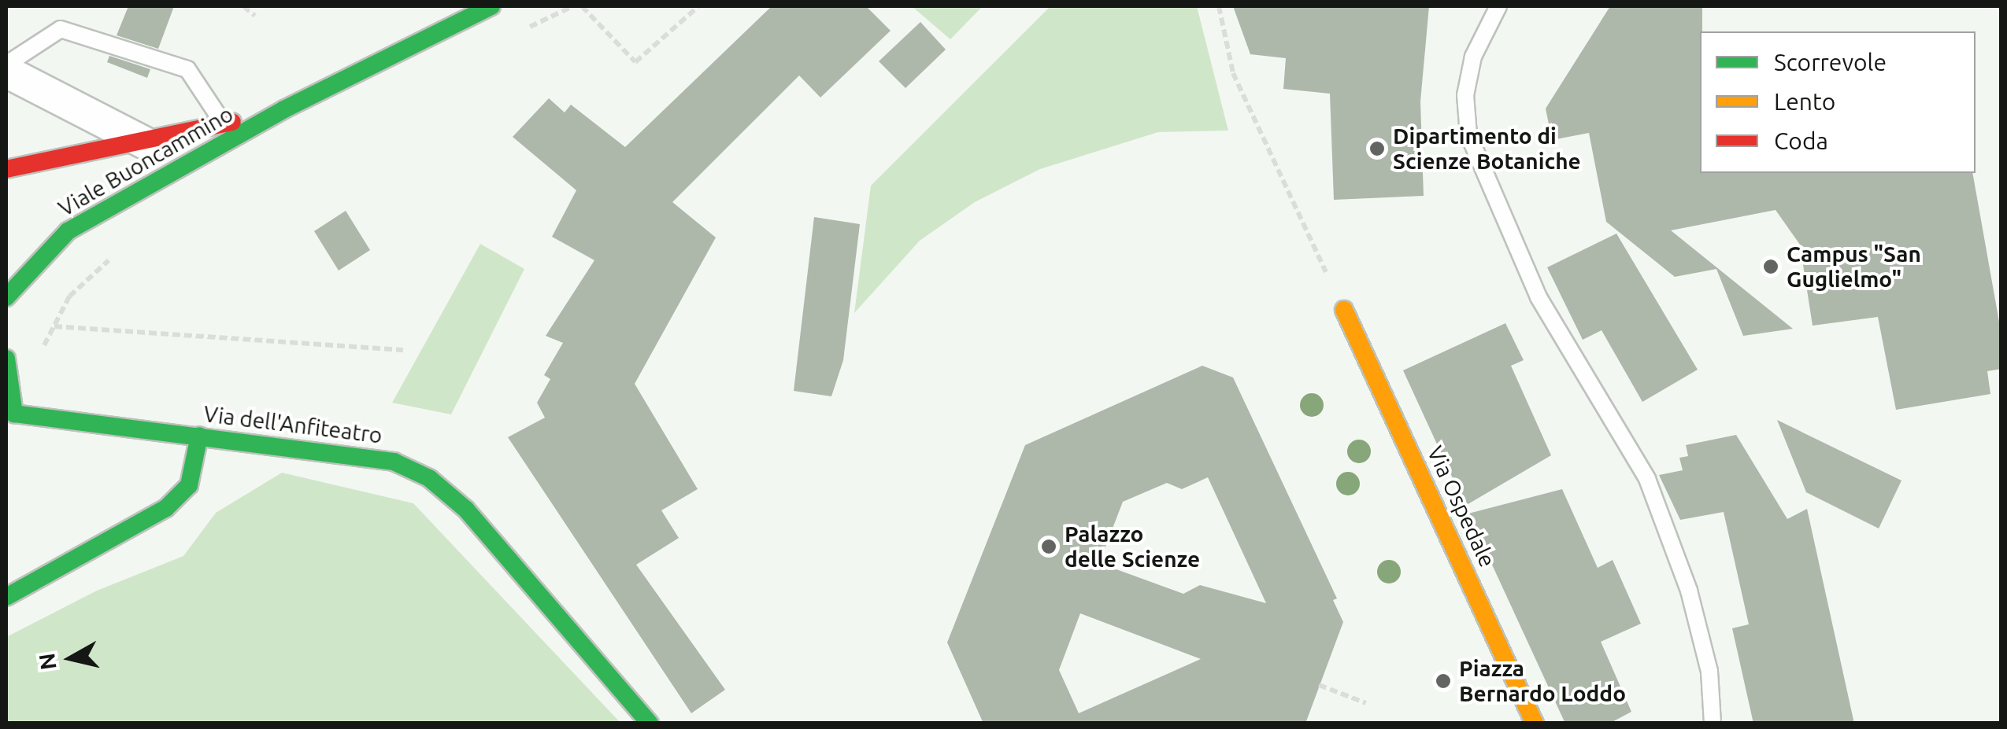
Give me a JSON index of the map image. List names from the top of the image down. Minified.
{"streets":{"street":["Viale Buoncammino","Via dell'Anfiteatro","Via Ospedale"]},"places":["Dipartimento di Scienze Botaniche","Campus \"San Guglielmo\"","Palazzo delle Scienze","Piazza Bernardo Loddo"],"legend":["Scorrevole","Lento","Coda"],"north":"left"}
